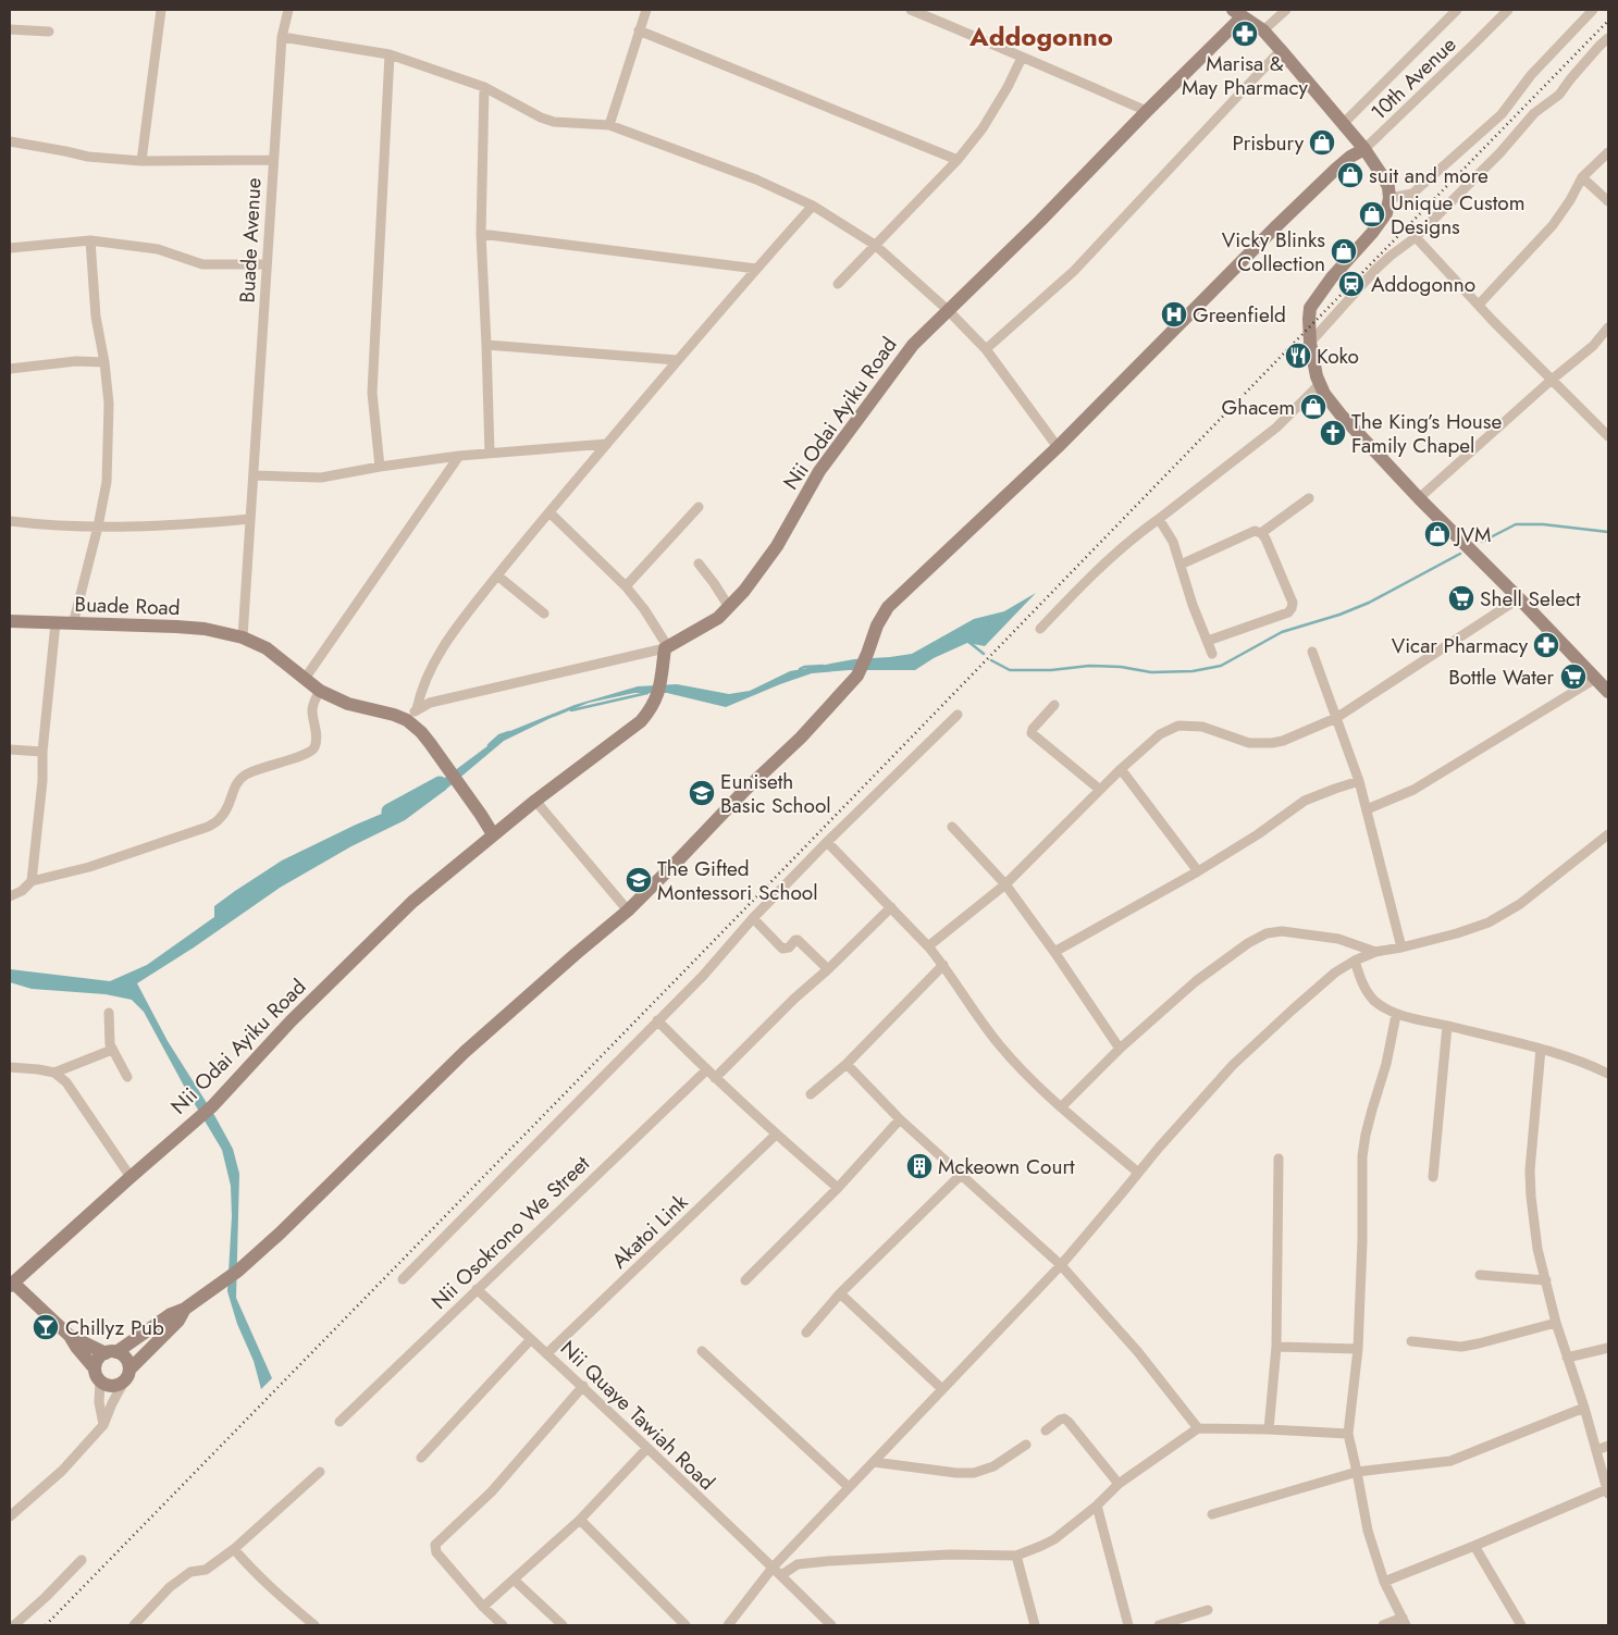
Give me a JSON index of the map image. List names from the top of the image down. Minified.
{"streets":{"street":["10th Avenue","Buade Avenue","Nii Odai Ayiku Road","Buade Road","Akatoi Link","Nii Osokrono We Street","Nii Quaye Tawiah Road"]},"crossings":[["Buade Avenue","Buade Road"],["Akatoi Link","Nii Quaye Tawiah Road"],["Nii Osokrono We Street","Nii Quaye Tawiah Road"]],"districts":["Addogonno"],"places":{"pharmacy":["Marisa & May Pharmacy","Vicar Pharmacy"],"shop":["Prisbury","suit and more","Unique Custom Designs","Vicky Blinks Collection","Ghacem","JVM"],"station":["Addogonno"],"hospital":["Greenfield"],"restaurant":["Koko"],"church":["The King’s House Family Chapel"],"supermarket":["Shell Select","Bottle Water"],"school or university":["Euniseth Basic School","The Gifted Montessori School"],"building":["Mckeown Court"],"bar":["Chillyz Pub"]}}
